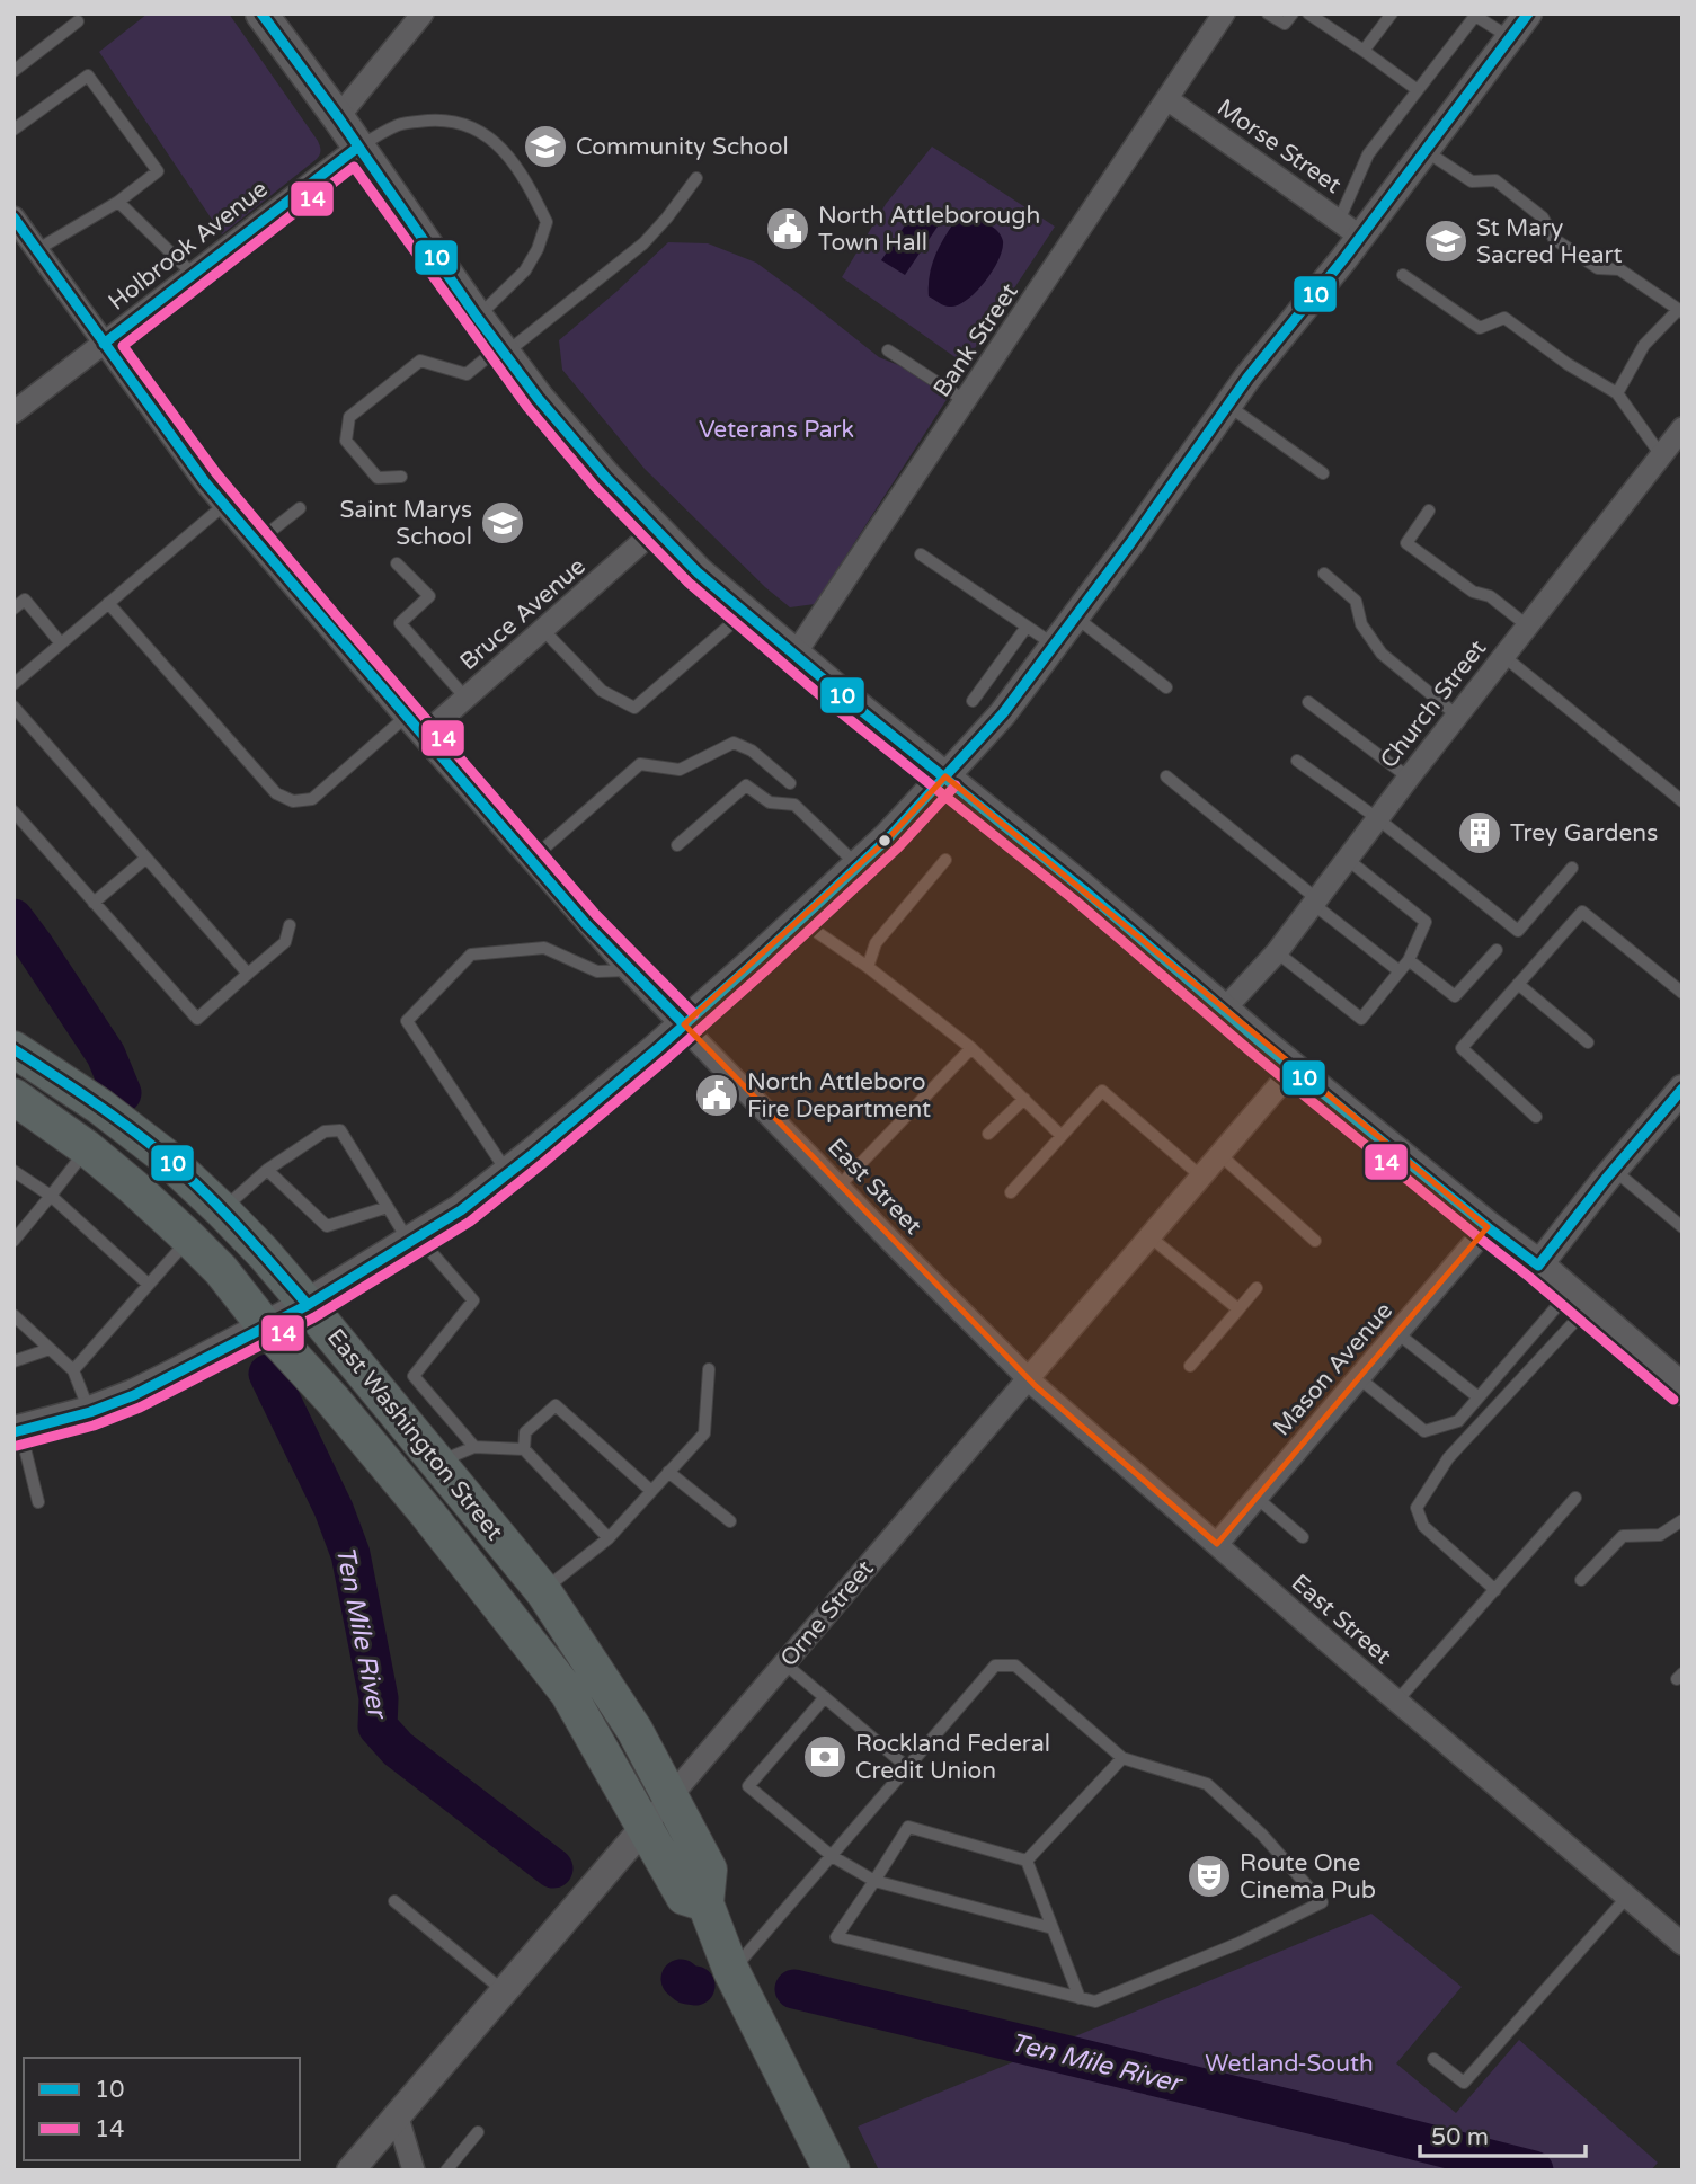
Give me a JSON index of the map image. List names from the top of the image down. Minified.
{"streets":{"main road":["East Washington Street"],"street":["Morse Street","Holbrook Avenue","Bank Street","Bruce Avenue","Church Street","East Street","Mason Avenue","Orne Street"]},"crossings":[["Morse Street","Bank Street"],["Holbrook Avenue","East Street"],["Bruce Avenue","East Street"],["East Street","Mason Avenue"],["East Street","Orne Street"],["East Washington Street","Orne Street"]],"water":["Ten Mile River"],"parks":["Veterans Park","Wetland-South"],"places":{"school or university":["Community School","St Mary Sacred Heart","Saint Marys School"],"public building":["North Attleborough Town Hall","North Attleboro Fire Department"],"building":["Trey Gardens"],"bank":["Rockland Federal Credit Union"],"theatre":["Route One Cinema Pub"]},"lines":["transit line 10","transit line 14"],"legend":["10","14"],"scale_bar":"50 m"}
